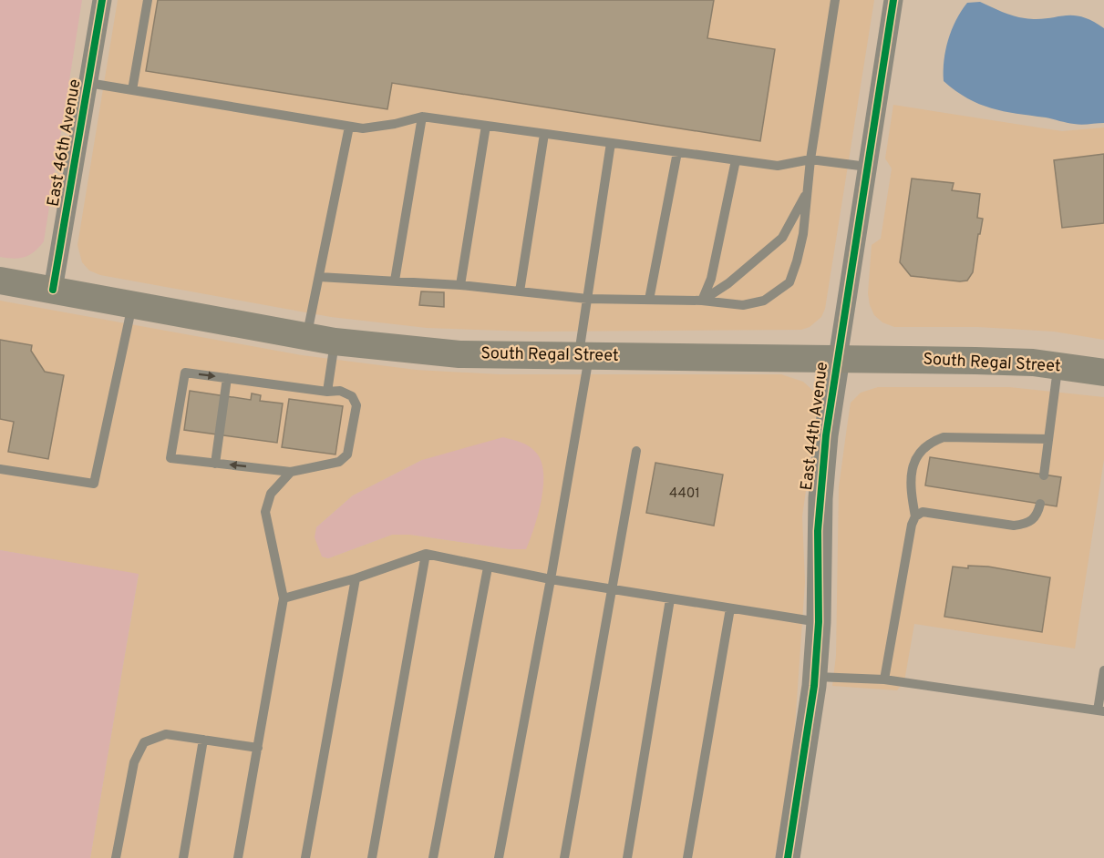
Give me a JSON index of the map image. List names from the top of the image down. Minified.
{"streets":{"main road":["South Regal Street"],"street":["East 46th Avenue","East 44th Avenue"]},"crossings":[["East 46th Avenue","South Regal Street"],["South Regal Street","East 44th Avenue"]],"house_numbers":["4401"]}
